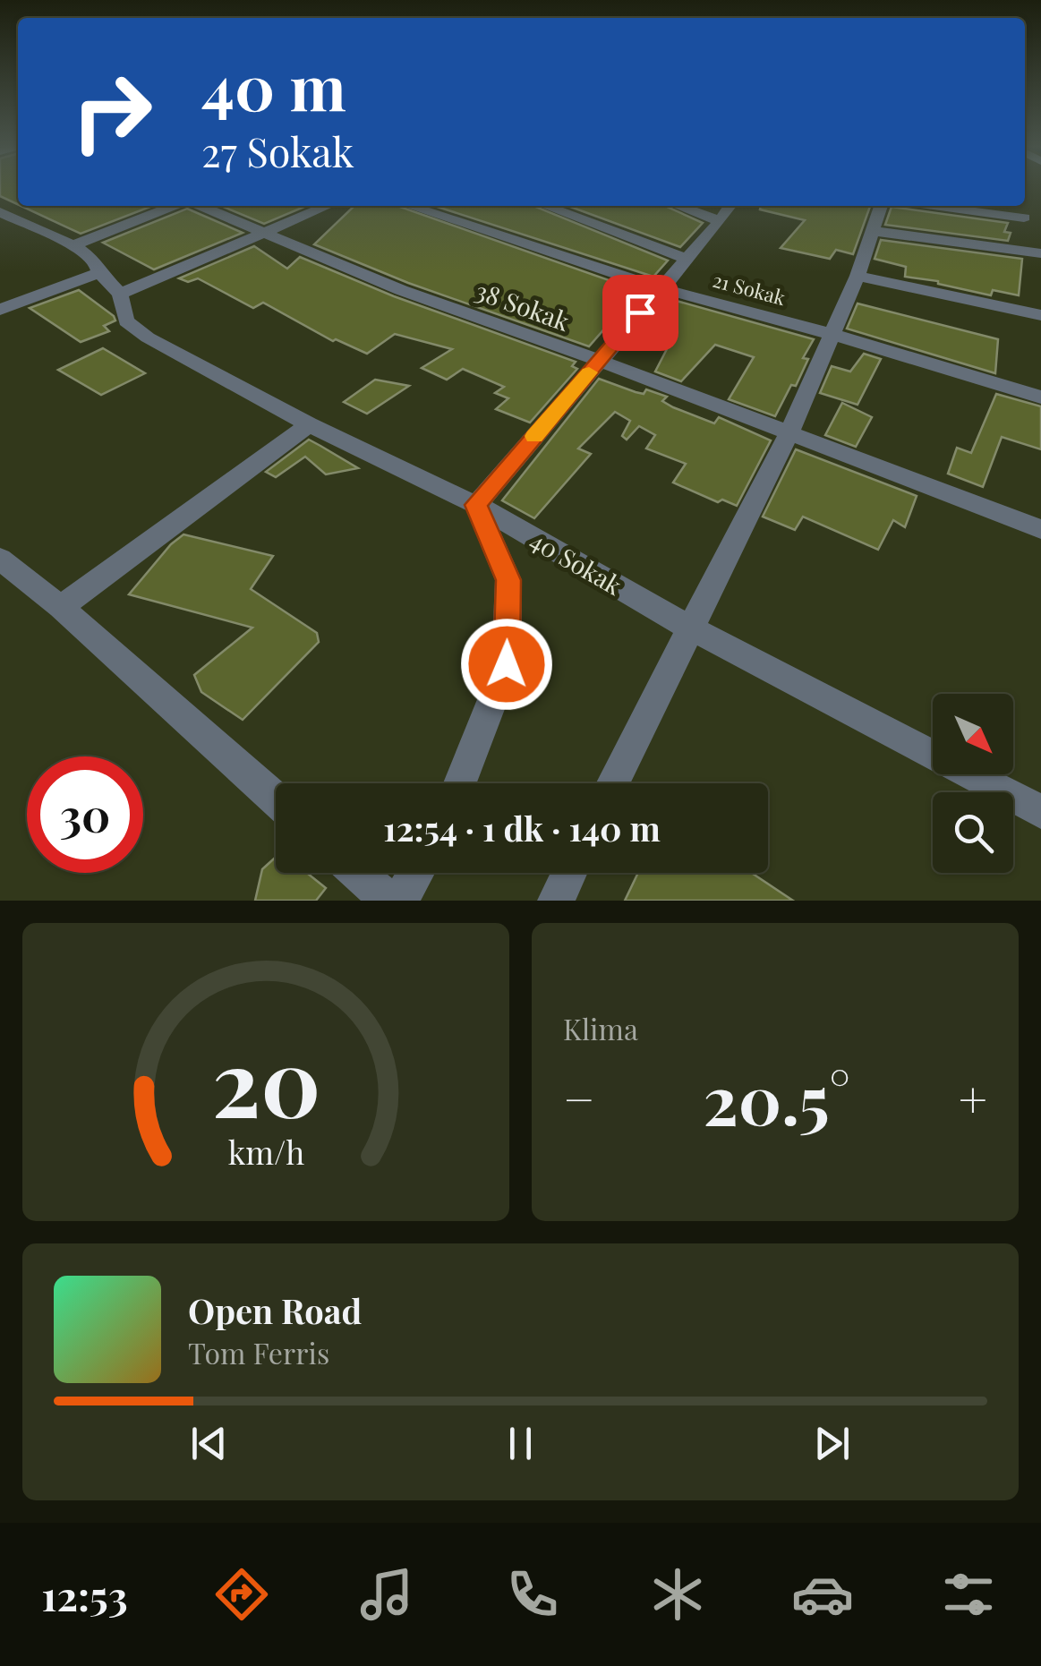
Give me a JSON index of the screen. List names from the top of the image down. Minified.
{"streets":{"street":["21 Sokak","38 Sokak","40 Sokak"]},"north":"bottom right","page":{"turn":["40 m","27 Sokak"],"limit":"30","trip":"12:54 · 1 dk · 140 m","tile":"Klima","heat":["−","20.5°","+"],"song":["Open Road","Tom Ferris"],"tabs":"12:53","gauge":["20","km/h"]}}
